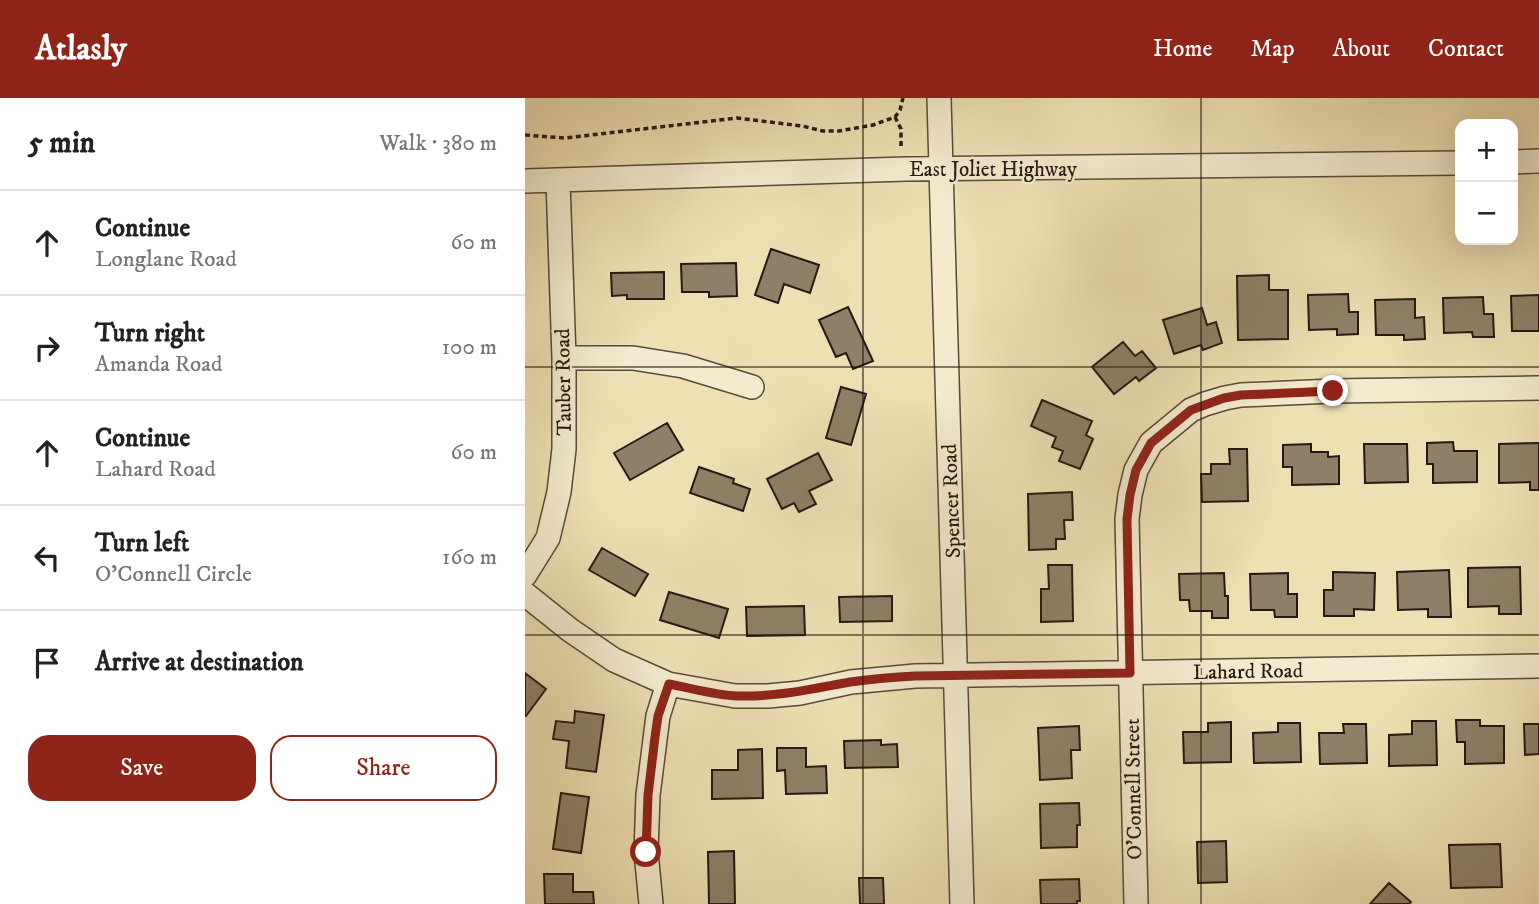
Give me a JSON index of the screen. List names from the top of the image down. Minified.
{"streets":{"street":["East Joliet Highway","Tauber Road","Spencer Road","Lahard Road","O'Connell Street"]},"crossings":[["East Joliet Highway","Tauber Road"],["East Joliet Highway","Spencer Road"],["Spencer Road","Lahard Road"],["Lahard Road","O'Connell Street"]],"page":{"header":"Atlasly","nav":["Home","Map","About","Contact"],"heading":["5 min","Walk · 380 m"],"map_buttons":["+","−"],"list":[["Continue","Longlane Road","60 m"],["Turn right","Amanda Road","100 m"],["Continue","Lahard Road","60 m"],["Turn left","O'Connell Circle","160 m"],"Arrive at destination"],"buttons":["Save","Share"]}}
